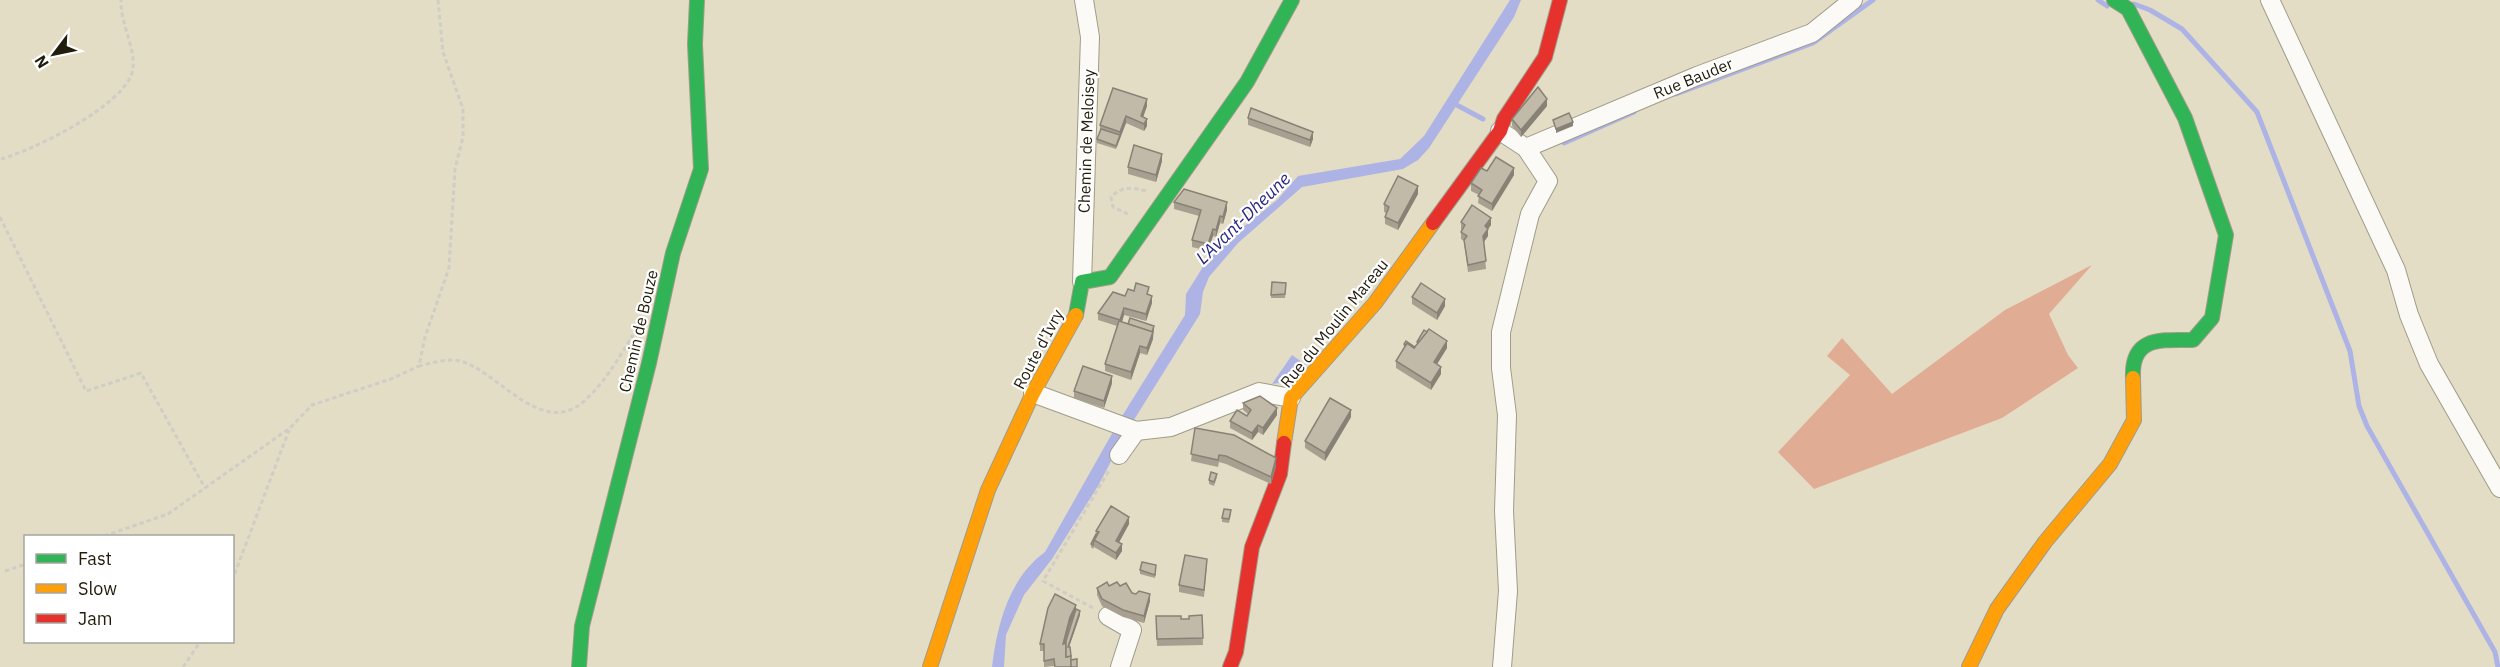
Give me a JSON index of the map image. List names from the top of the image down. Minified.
{"streets":{"street":["Rue Bauder","Chemin de Meloisey","Rue du Moulin Mareau","Chemin de Bouze","Route d'Ivry"]},"crossings":[["Chemin de Meloisey","Route d'Ivry"]],"water":["L'Avant-Dheune"],"legend":["Fast","Slow","Jam"],"north":"bottom left"}
